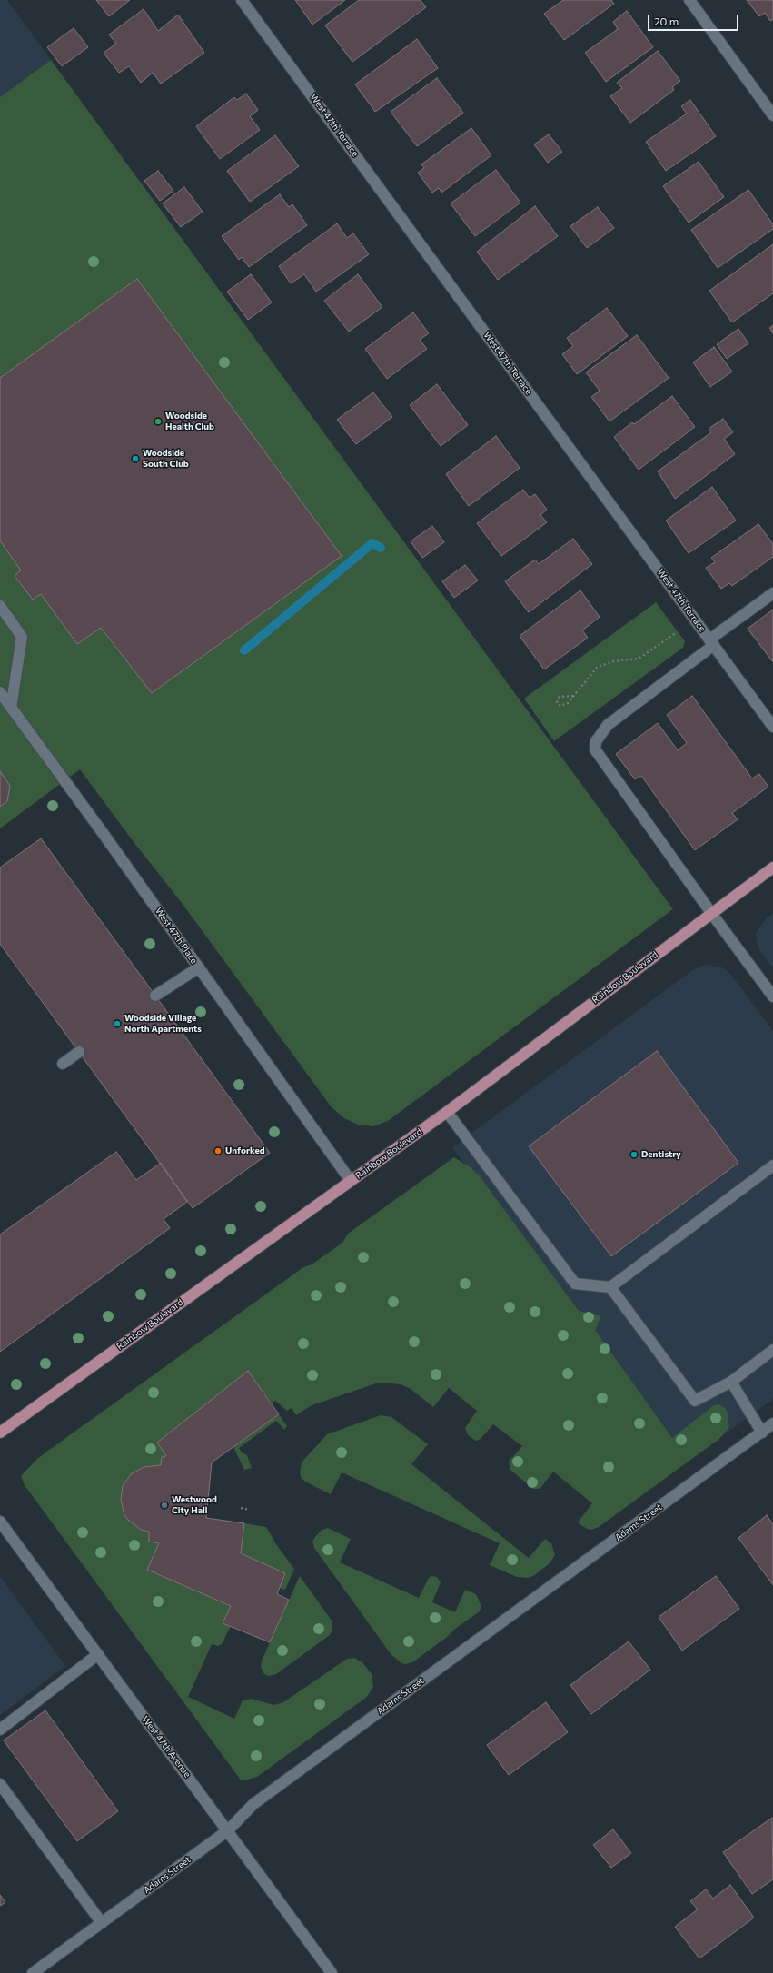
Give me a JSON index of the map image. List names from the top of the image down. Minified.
{"streets":{"main road":["Rainbow Boulevard"],"street":["West 47th Terrace","West 47th Place","Adams Street","West 47th Avenue"]},"crossings":[["West 47th Place","Rainbow Boulevard"],["Adams Street","West 47th Avenue"]],"places":["Woodside Health Club","Woodside South Club","Woodside Village North Apartments","Unforked","Dentistry","Westwood City Hall"],"scale_bar":"20 m"}
